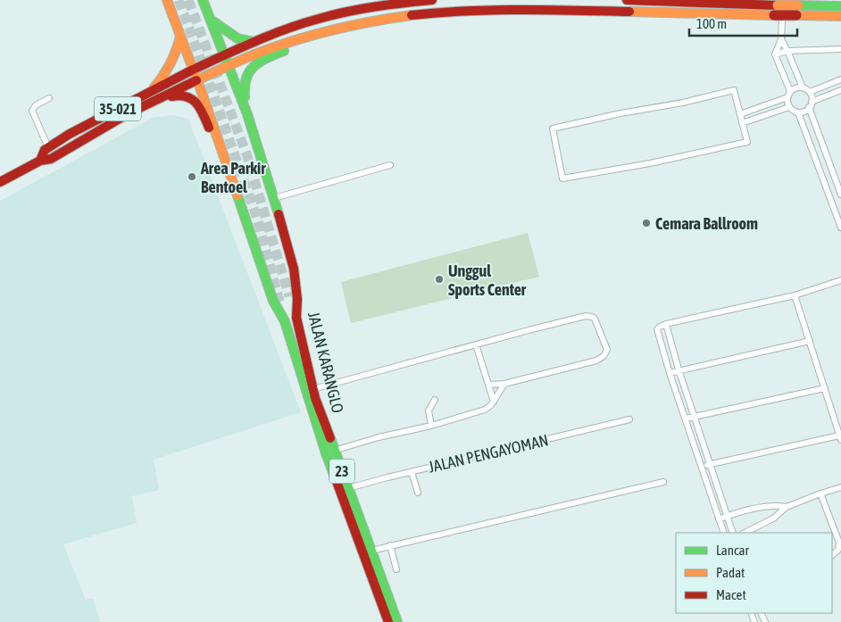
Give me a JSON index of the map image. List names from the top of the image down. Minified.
{"streets":{"main road":["35-021","JALAN KARANGLO","23"],"street":["JALAN PENGAYOMAN"]},"crossings":[["35-021","JALAN KARANGLO"],["JALAN KARANGLO","JALAN PENGAYOMAN"],["JALAN KARANGLO","23"]],"places":["Area Parkir Bentoel","Cemara Ballroom","Unggul Sports Center"],"legend":["Lancar","Padat","Macet"],"scale_bar":"100 m"}
